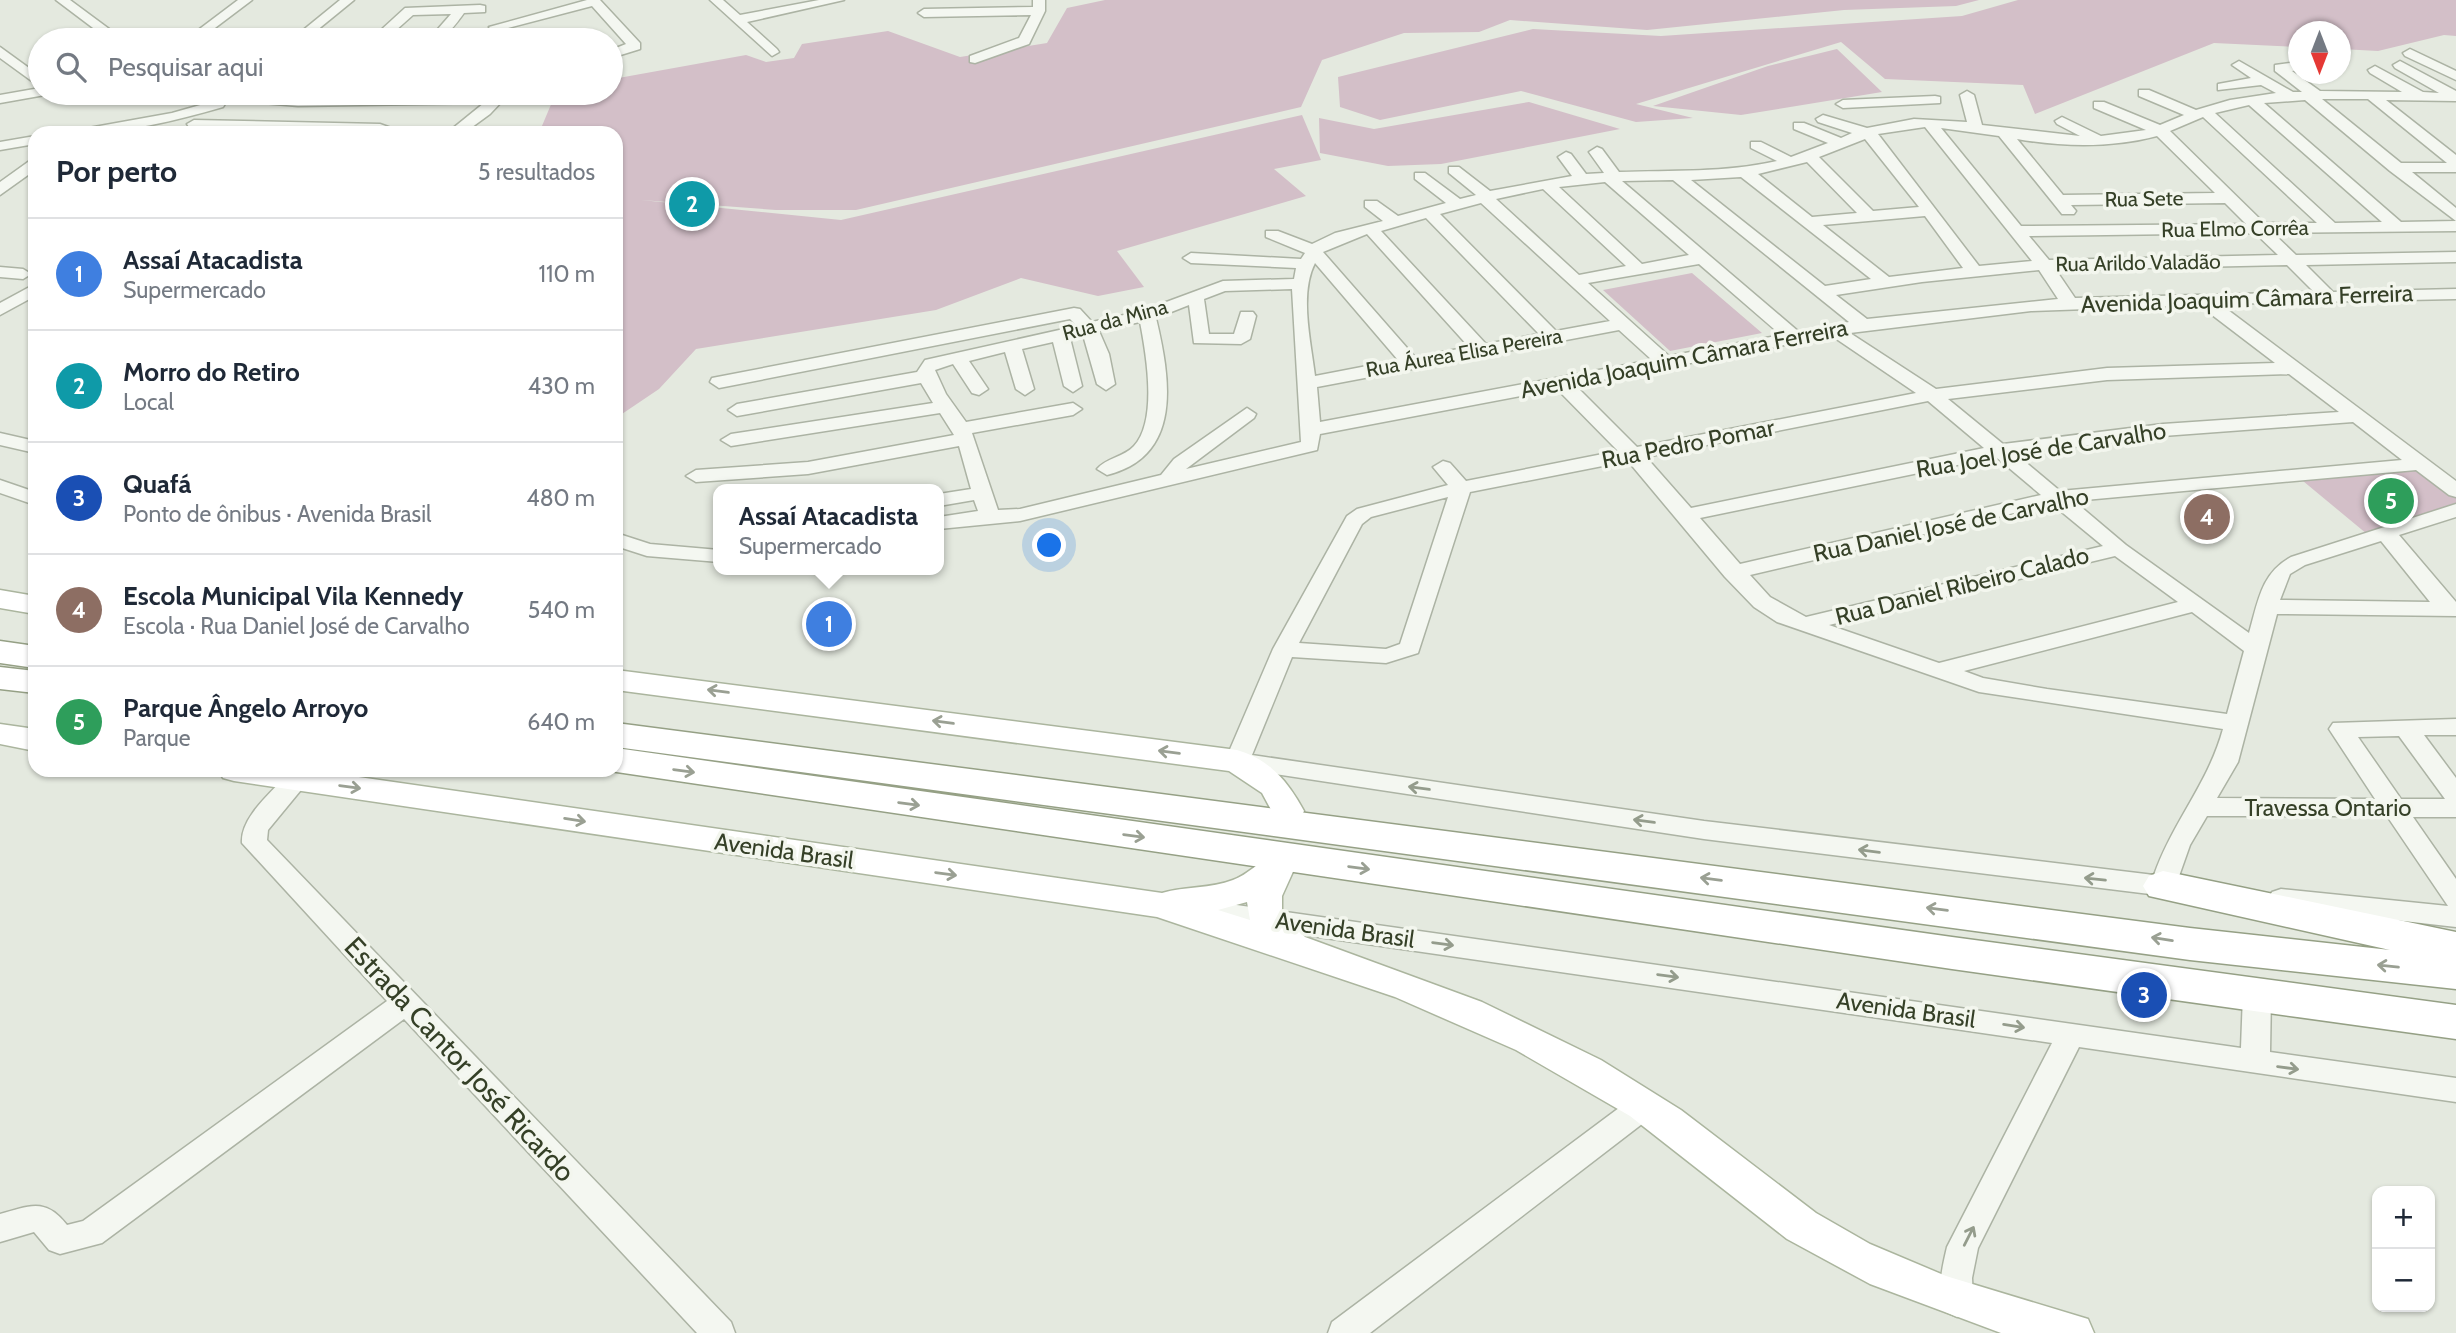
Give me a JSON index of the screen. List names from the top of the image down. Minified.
{"streets":{"main road":["Avenida Brasil"],"street":["Rua Sete","Rua Elmo Corrêa","Rua Arildo Valadão","Avenida Joaquim Câmara Ferreira","Rua da Mina","Rua Áurea Elisa Pereira","Rua Pedro Pomar","Rua Joel José de Carvalho","Rua Daniel José de Carvalho","Rua Daniel Ribeiro Calado","Travessa Ontario","Estrada Cantor José Ricardo"]},"crossings":[["Avenida Brasil","Estrada Cantor José Ricardo"]],"north":"bottom","page":{"search":"Pesquisar aqui","heading":["Por perto","5 resultados"],"pins":["2","5","4","1","3"],"list":[{"mark":"1","name":"Assaí Atacadista","note":"Supermercado","value":"110 m"},{"mark":"2","name":"Morro do Retiro","note":"Local","value":"430 m"},{"mark":"3","name":"Quafá","note":"Ponto de ônibus · Avenida Brasil","value":"480 m"},{"mark":"4","name":"Escola Municipal Vila Kennedy","note":"Escola · Rua Daniel José de Carvalho","value":"540 m"},{"mark":"5","name":"Parque Ângelo Arroyo","note":"Parque","value":"640 m"}],"popup":["Assaí Atacadista","Supermercado"],"map_buttons":["+","−"]}}
